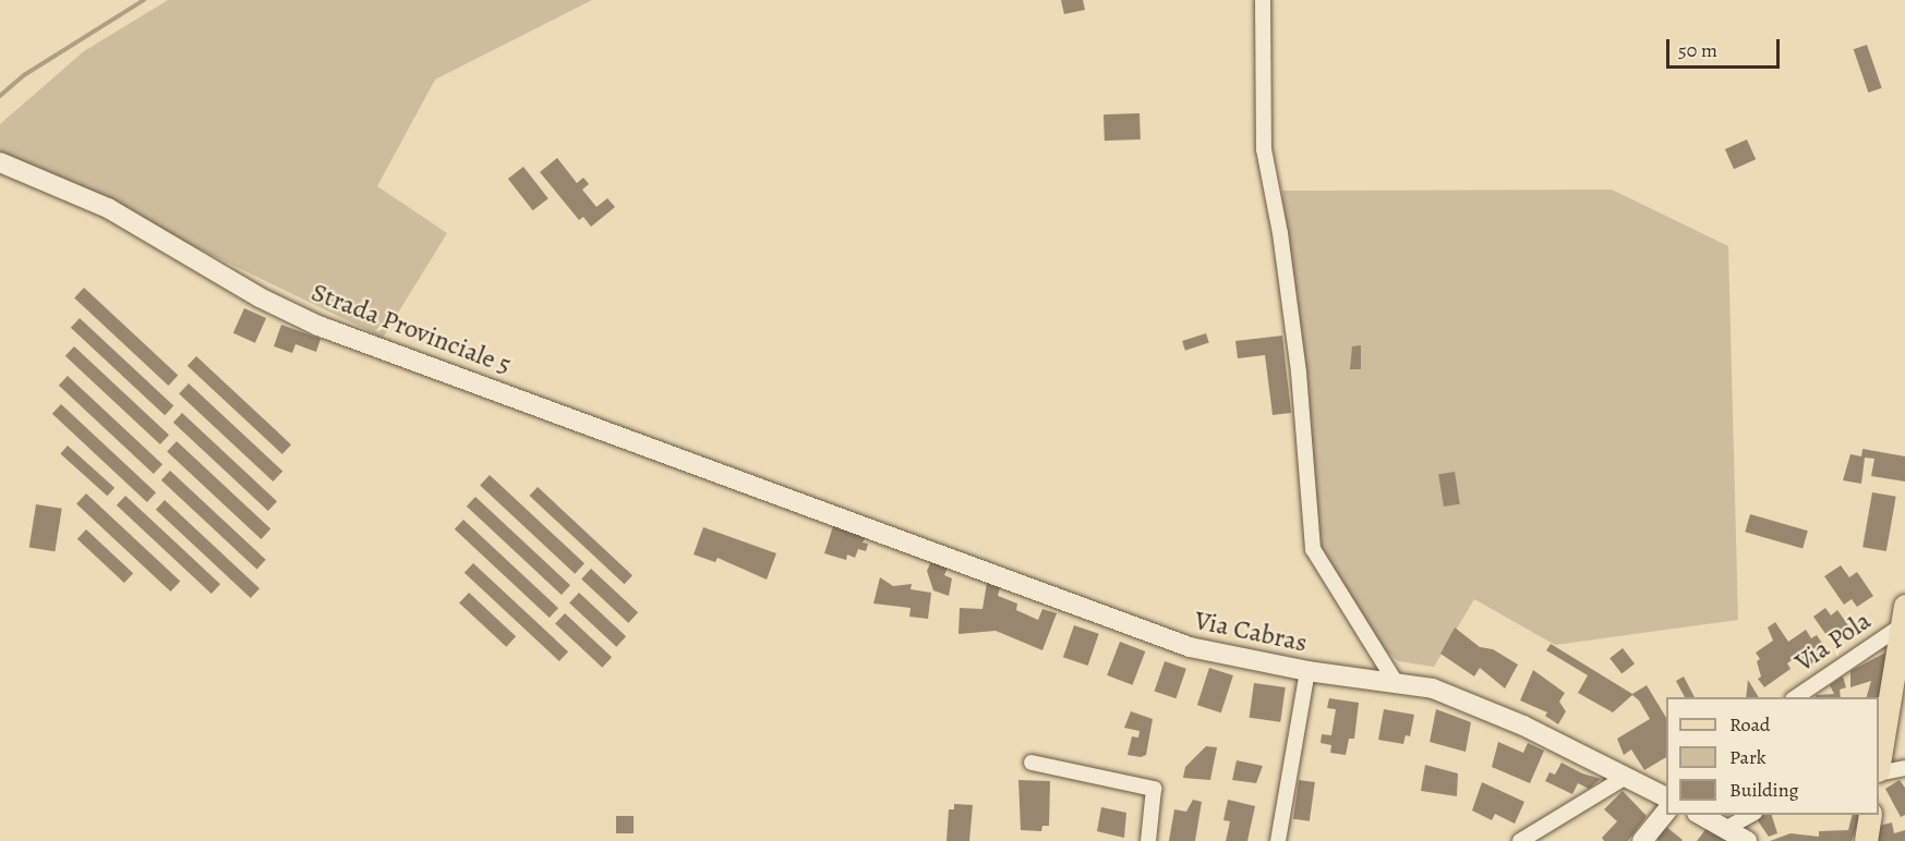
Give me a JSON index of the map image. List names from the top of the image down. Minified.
{"streets":{"street":["Strada Provinciale 5","Via Cabras","Via Pola"]},"crossings":[["Strada Provinciale 5","Via Cabras"]],"legend":["Road","Park","Building"],"scale_bar":"50 m"}
